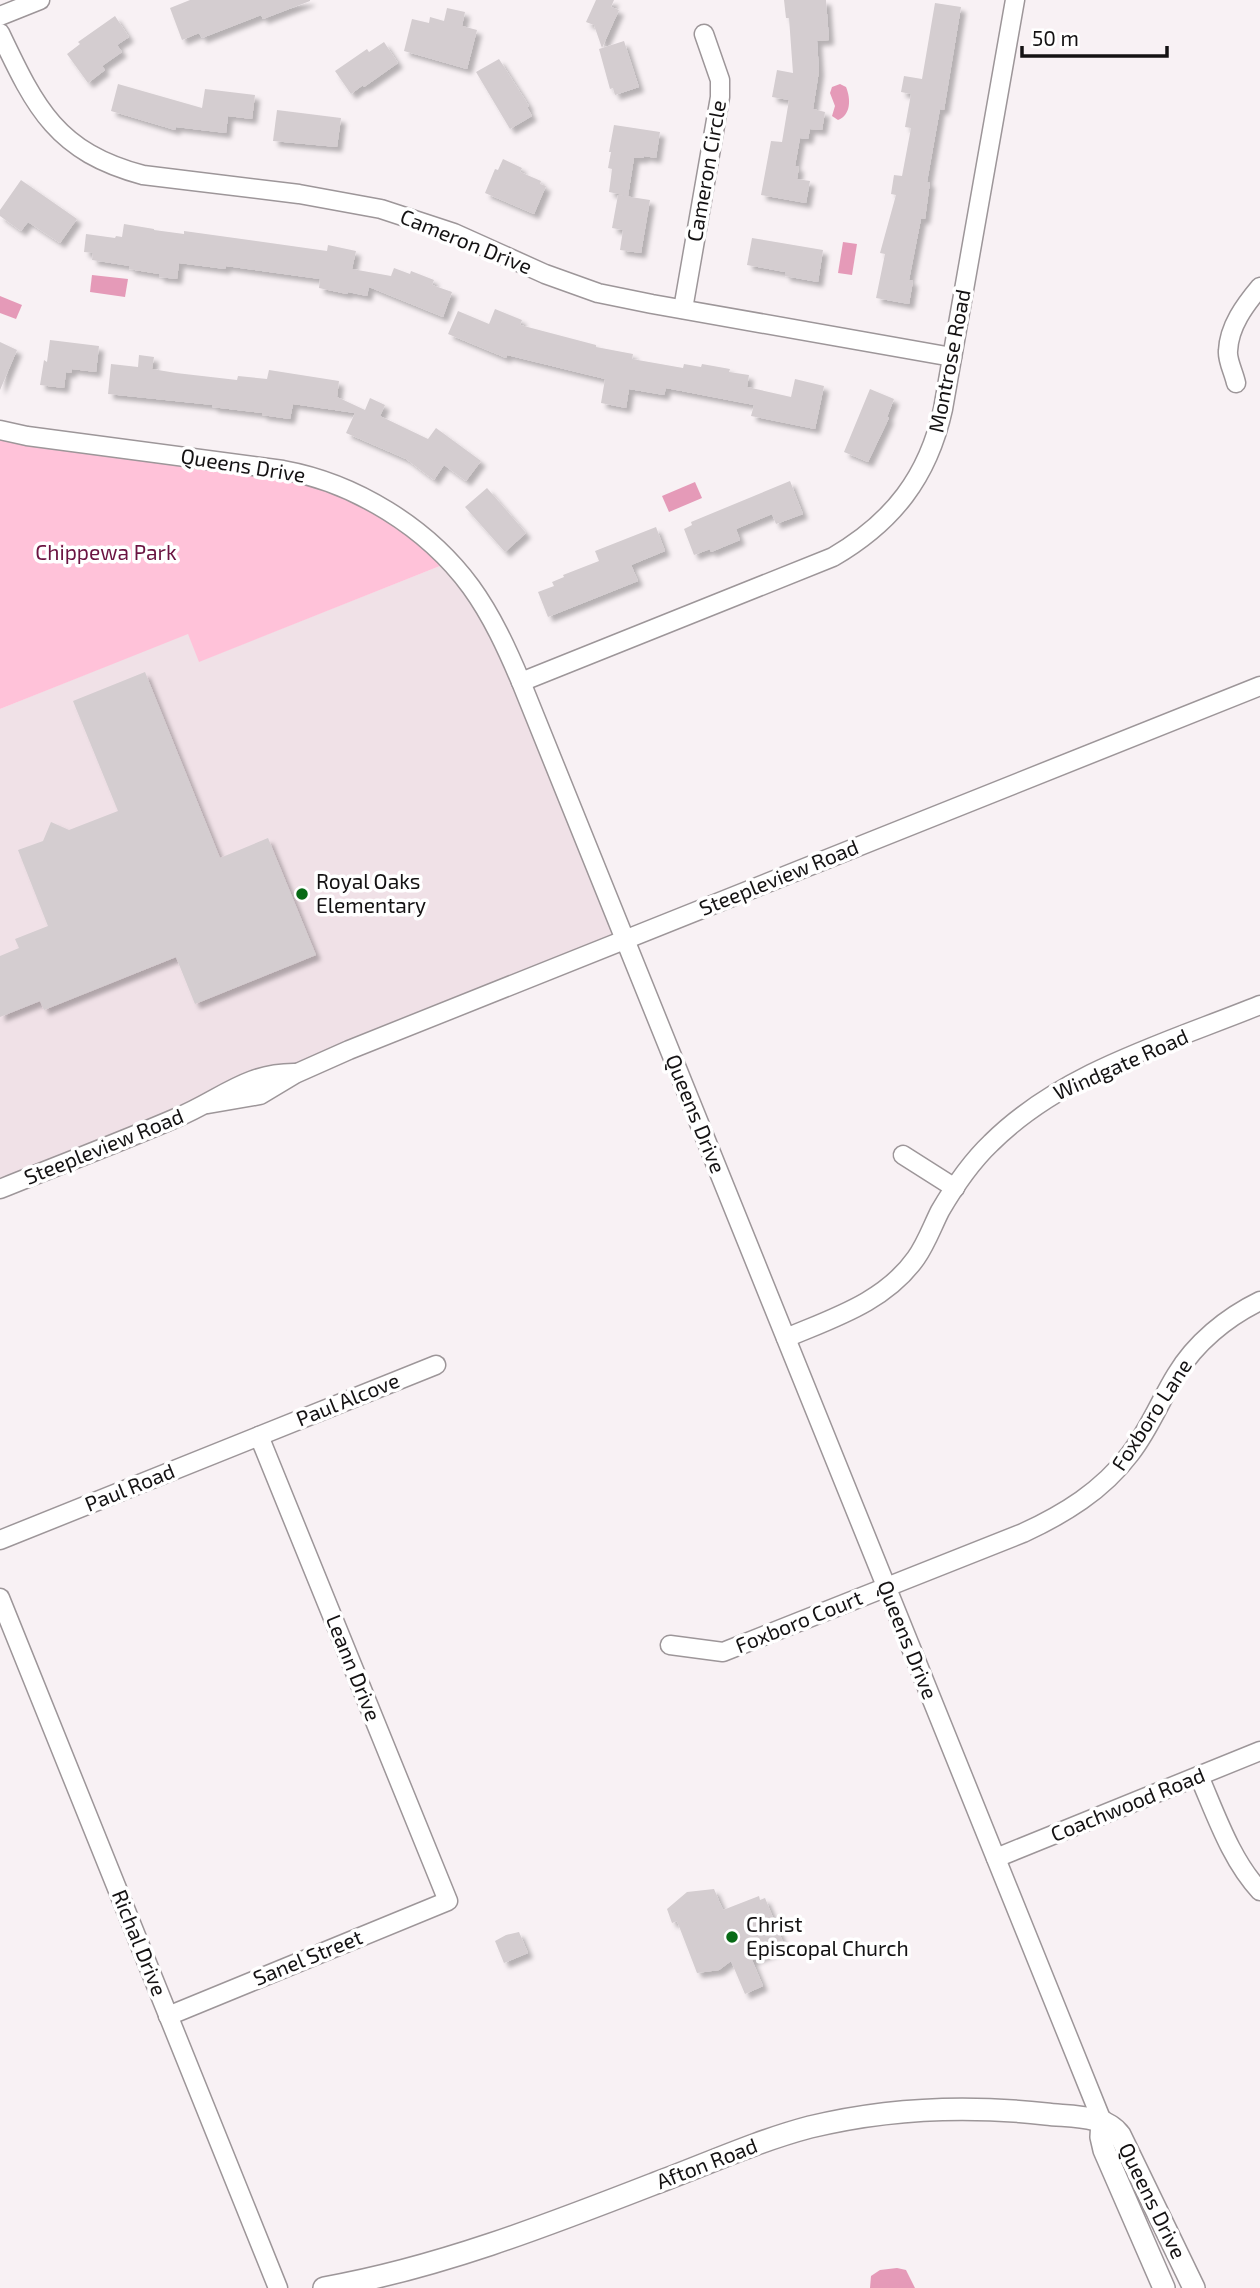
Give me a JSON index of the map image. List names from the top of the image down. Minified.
{"streets":{"street":["Cameron Circle","Cameron Drive","Montrose Road","Queens Drive","Steepleview Road","Windgate Road","Paul Alcove","Foxboro Lane","Paul Road","Foxboro Court","Leann Drive","Coachwood Road","Richal Drive","Sanel Street","Afton Road"]},"crossings":[["Cameron Circle","Cameron Drive"],["Cameron Drive","Montrose Road"],["Montrose Road","Queens Drive"],["Queens Drive","Steepleview Road"],["Queens Drive","Windgate Road"],["Queens Drive","Foxboro Lane"],["Queens Drive","Foxboro Court"],["Queens Drive","Coachwood Road"],["Queens Drive","Afton Road"],["Paul Alcove","Paul Road"],["Paul Alcove","Leann Drive"],["Foxboro Lane","Foxboro Court"],["Paul Road","Leann Drive"],["Leann Drive","Sanel Street"],["Richal Drive","Sanel Street"]],"parks":["Chippewa Park"],"places":["Royal Oaks Elementary","Christ Episcopal Church"],"scale_bar":"50 m"}
